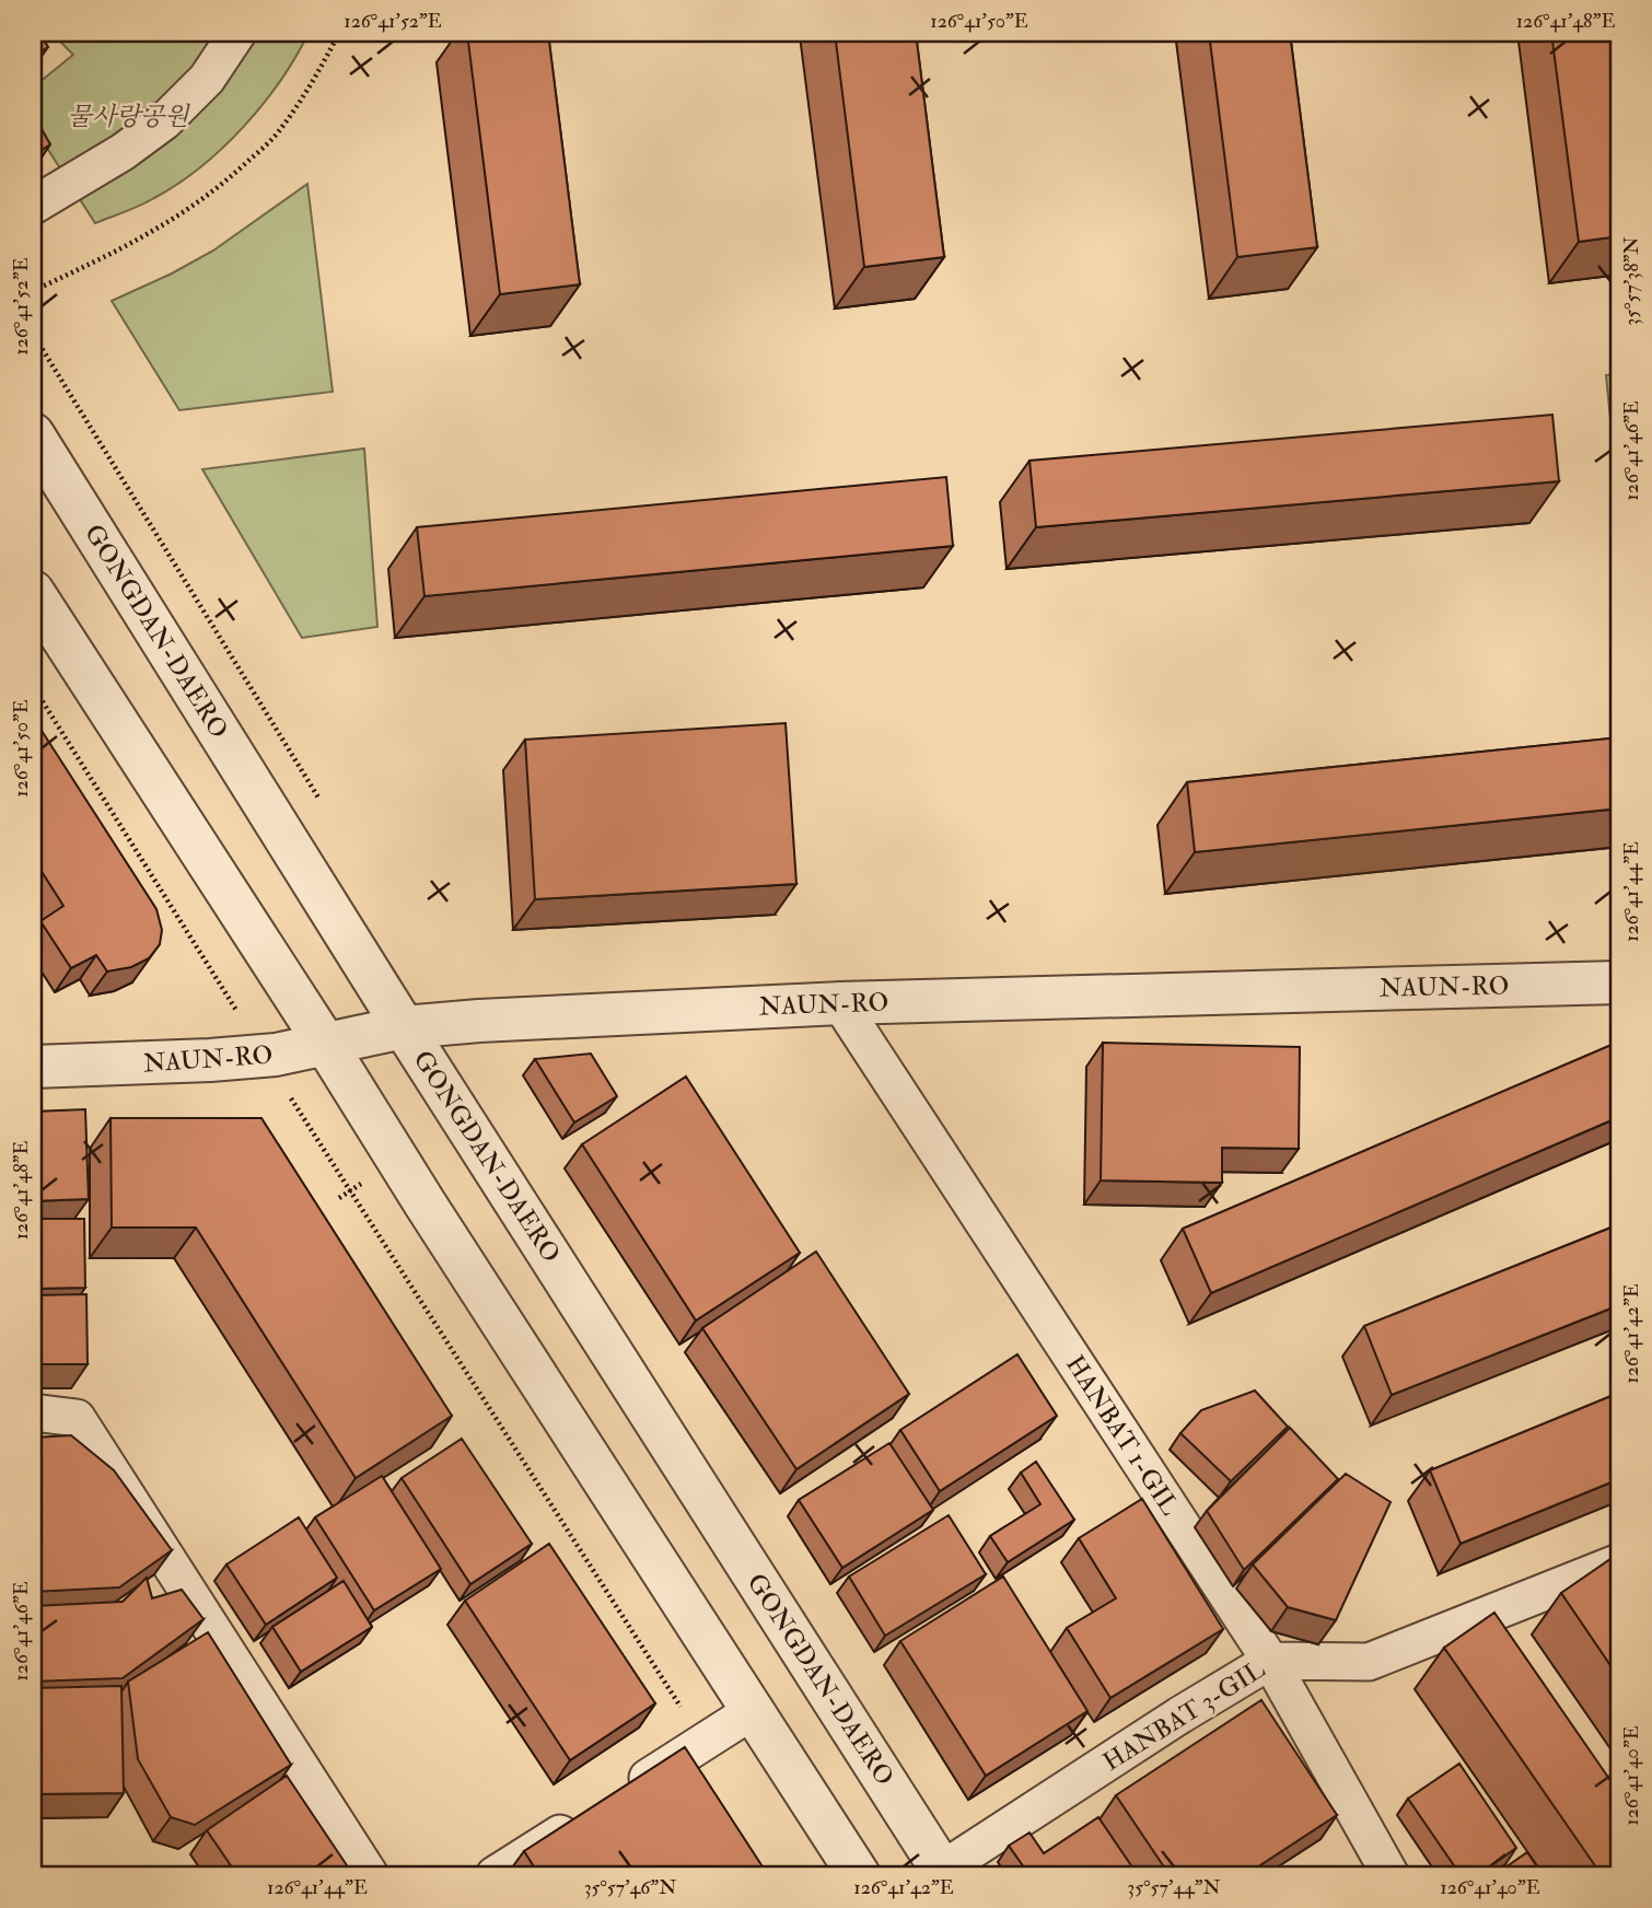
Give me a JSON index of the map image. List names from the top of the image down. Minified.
{"streets":{"street":["GONGDAN-DAERO","NAUN-RO","HANBAT 1-GIL","HANBAT 3-GIL"]},"crossings":[["GONGDAN-DAERO","NAUN-RO"],["GONGDAN-DAERO","HANBAT 3-GIL"],["NAUN-RO","HANBAT 1-GIL"],["HANBAT 1-GIL","HANBAT 3-GIL"]],"parks":["물사랑공원"],"coordinates":["126°41'52\"E","126°41'50\"E","126°41'48\"E","35°57'38\"N","126°41'46\"E","126°41'44\"E","126°41'42\"E","126°41'40\"E","35°57'46\"N","35°57'44\"N"]}
